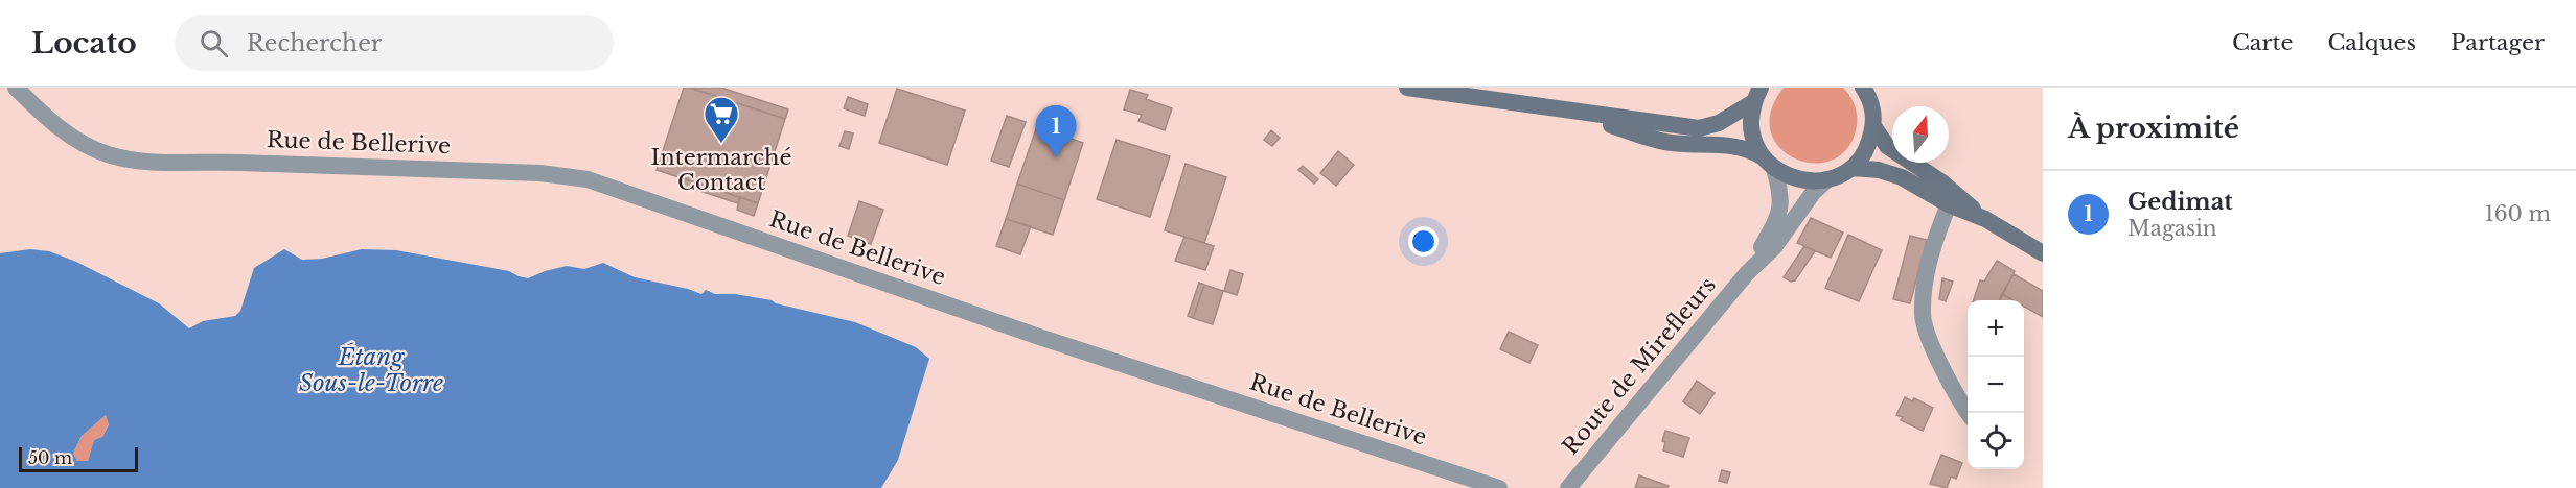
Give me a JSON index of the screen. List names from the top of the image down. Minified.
{"streets":{"street":["Rue de Bellerive","Route de Mirefleurs"]},"water":["Étang Sous-le-Torre"],"places":{"supermarket":["Intermarché Contact"]},"scale_bar":"50 m","north":"top","page":{"header":"Locato","search":"Rechercher","nav":["Carte","Calques","Partager"],"heading":"À proximité","pins":"1","list":[{"mark":"1","name":"Gedimat","note":"Magasin","value":"160 m"}],"map_buttons":["+","−"],"scale":"50 m"}}
